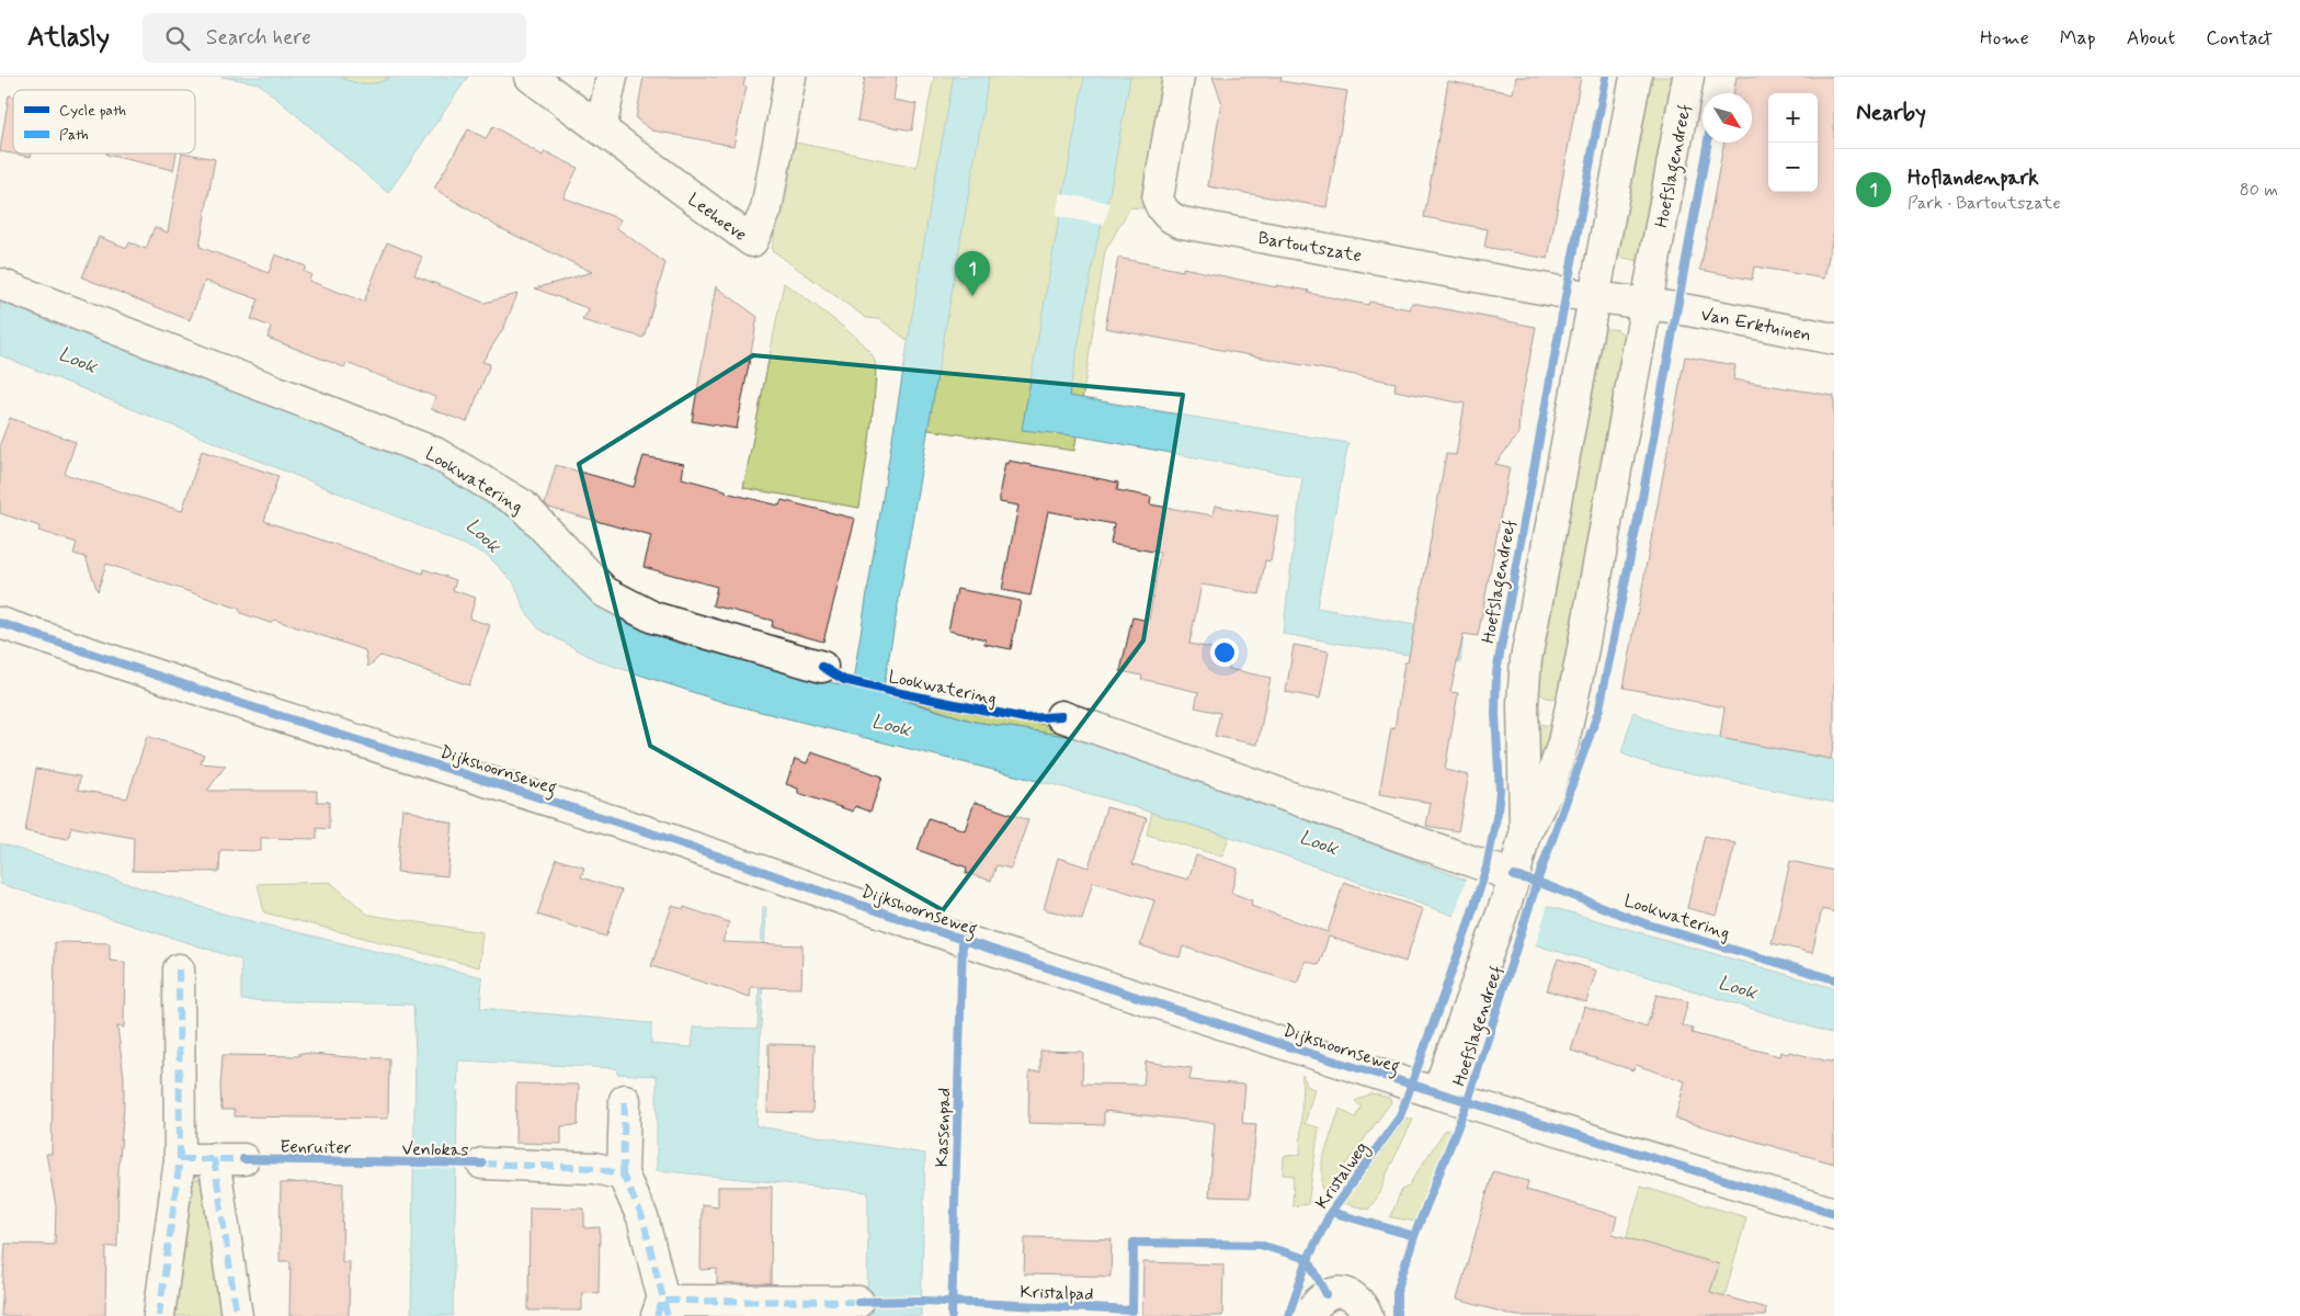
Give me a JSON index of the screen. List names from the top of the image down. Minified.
{"streets":{"street":["Hoefslagendreef","Leehoeve","Bartoutszate","Van Erktuinen","Lookwatering","Dijkshoornseweg","Venlokas"],"cycle path":["Kassenpad","Eenruiter","Kristalweg","Kristalpad"]},"crossings":[["Hoefslagendreef","Bartoutszate"],["Hoefslagendreef","Van Erktuinen"],["Hoefslagendreef","Dijkshoornseweg"],["Bartoutszate","Van Erktuinen"]],"water":["Look"],"legend":["Cycle path","Path"],"north":"bottom right","page":{"header":"Atlasly","search":"Search here","nav":["Home","Map","About","Contact"],"heading":"Nearby","map_buttons":["+","−"],"list":[{"mark":"1","name":"Hoflandenpark","note":"Park · Bartoutszate","value":"80 m"}],"pins":"1"}}
